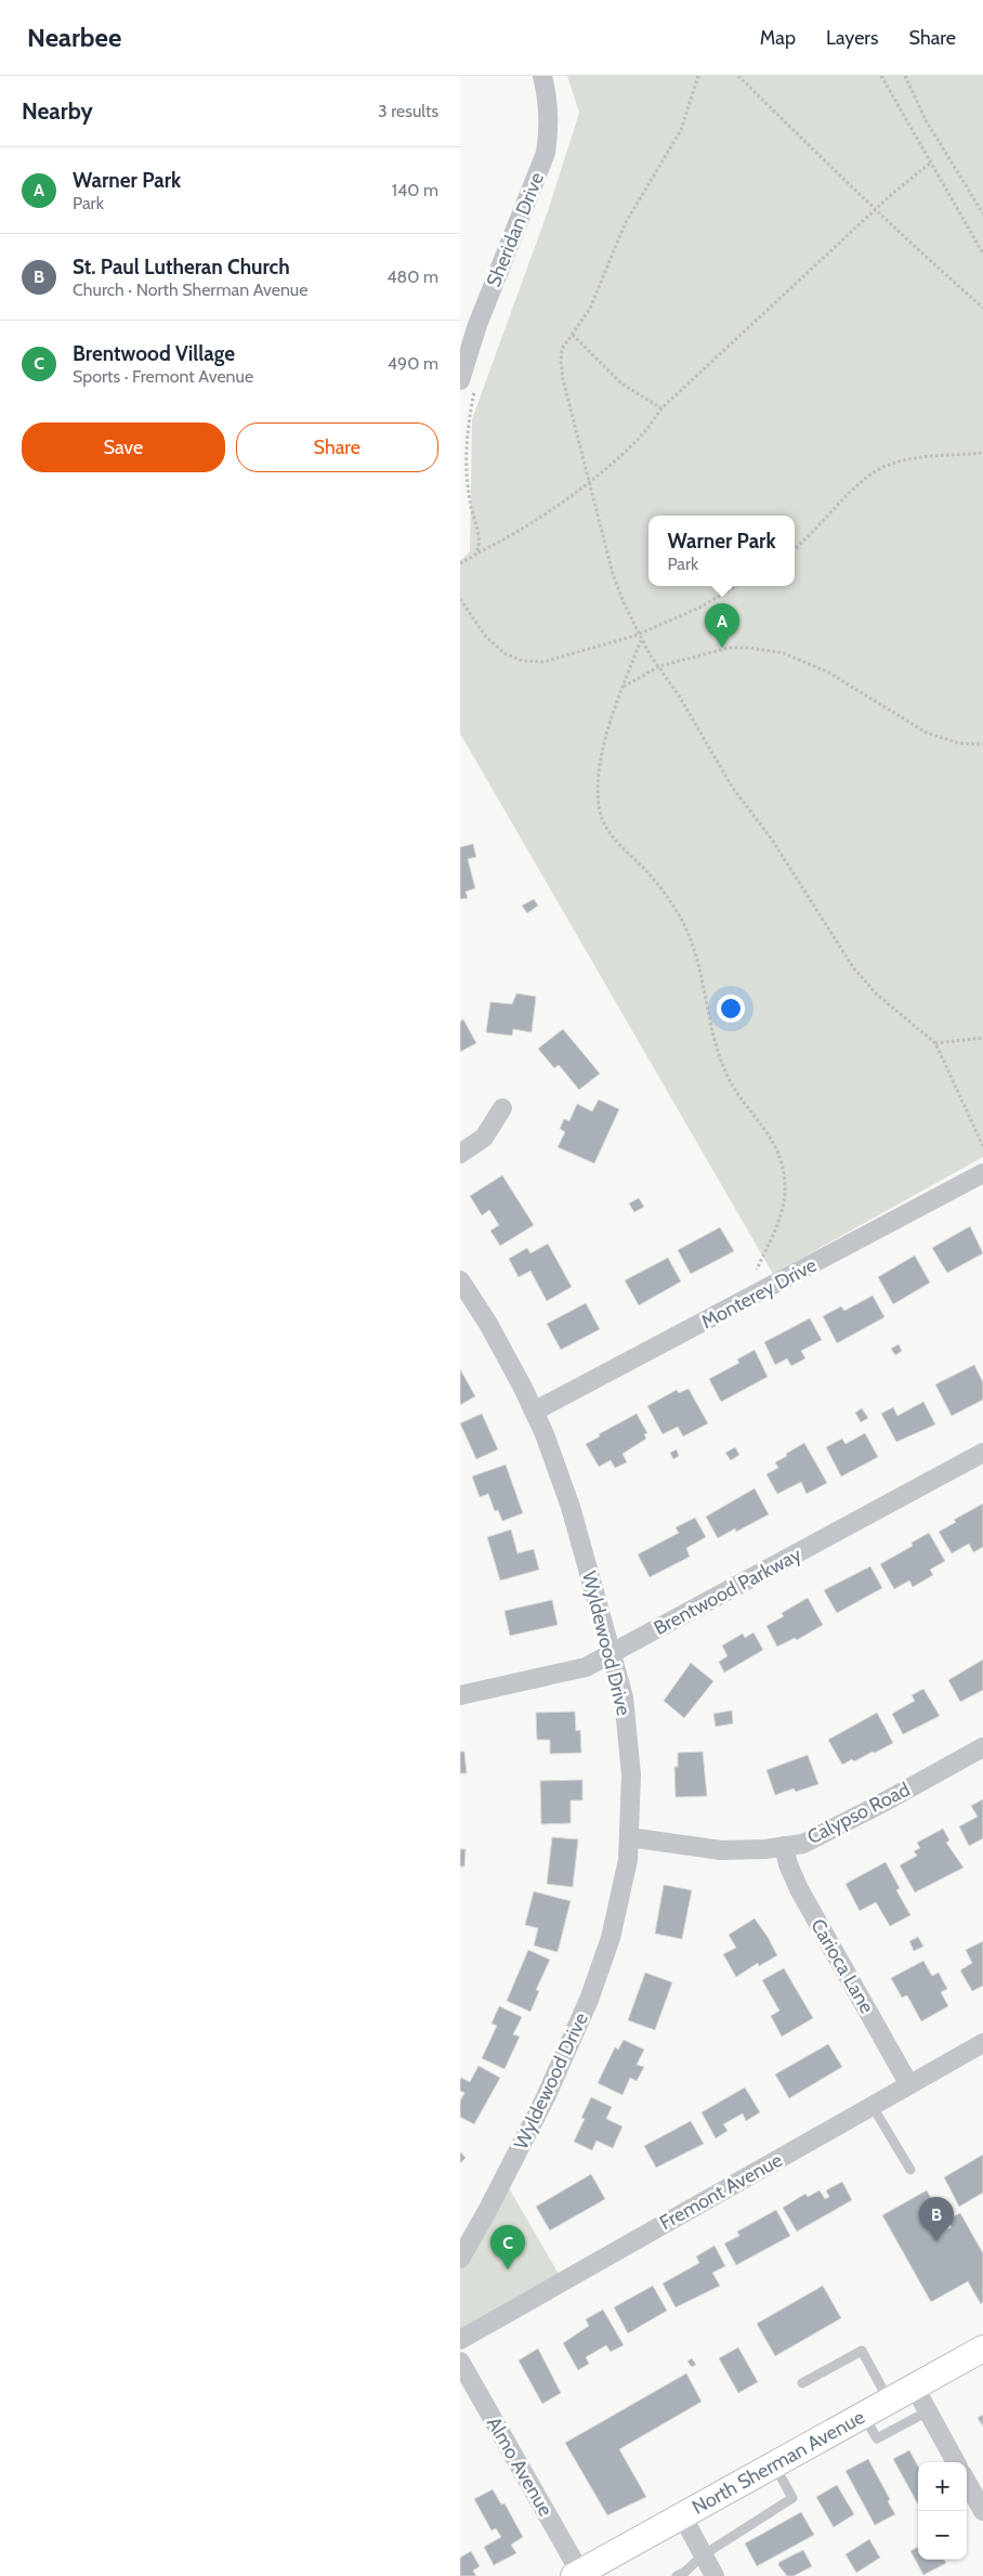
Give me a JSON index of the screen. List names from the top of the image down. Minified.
{"streets":{"street":["Sheridan Drive","Monterey Drive","Brentwood Parkway","Wyldewood Drive","Calypso Road","Carioca Lane","Fremont Avenue","North Sherman Avenue","Almo Avenue"]},"crossings":[["Monterey Drive","Wyldewood Drive"],["Brentwood Parkway","Wyldewood Drive"],["Wyldewood Drive","Calypso Road"],["Calypso Road","Carioca Lane"],["Carioca Lane","Fremont Avenue"],["North Sherman Avenue","Almo Avenue"]],"page":{"header":"Nearbee","nav":["Map","Layers","Share"],"heading":["Nearby","3 results"],"list":[{"mark":"A","name":"Warner Park","note":"Park","value":"140 m"},{"mark":"B","name":"St. Paul Lutheran Church","note":"Church · North Sherman Avenue","value":"480 m"},{"mark":"C","name":"Brentwood Village","note":"Sports · Fremont Avenue","value":"490 m"}],"buttons":["Save","Share"],"popup":["Warner Park","Park"],"pins":["A","B","C"],"map_buttons":["+","−"]}}
